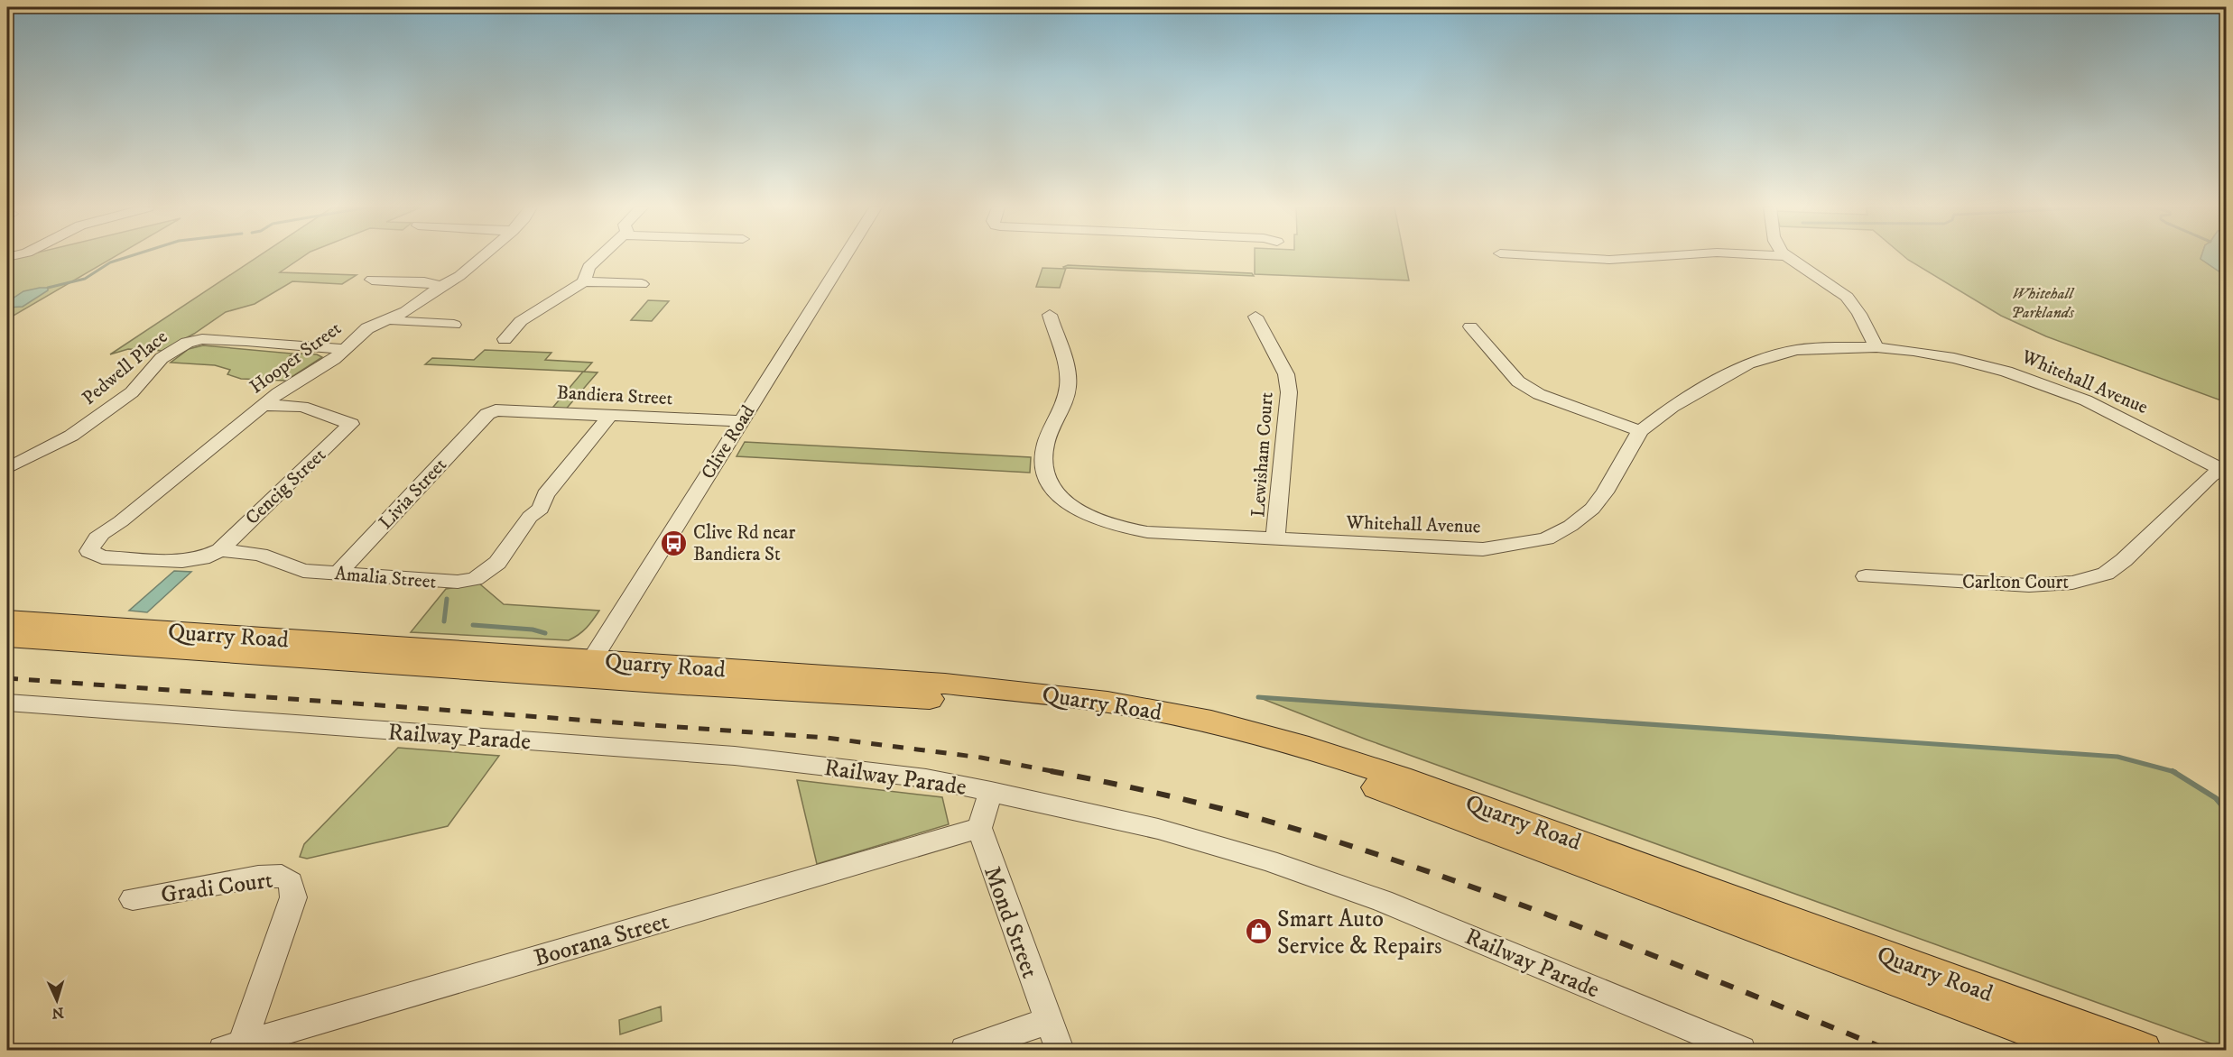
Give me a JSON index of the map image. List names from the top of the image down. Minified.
{"streets":{"main road":["Quarry Road"],"street":["Hooper Street","Pedwell Place","Whitehall Avenue","Bandiera Street","Clive Road","Lewisham Court","Cencig Street","Livia Street","Amalia Street","Carlton Court","Railway Parade","Gradi Court","Mond Street","Boorana Street"]},"crossings":[["Hooper Street","Pedwell Place"],["Hooper Street","Cencig Street"],["Hooper Street","Amalia Street"],["Whitehall Avenue","Lewisham Court"],["Whitehall Avenue","Carlton Court"],["Bandiera Street","Clive Road"],["Bandiera Street","Livia Street"],["Bandiera Street","Amalia Street"],["Clive Road","Quarry Road"],["Cencig Street","Amalia Street"],["Livia Street","Amalia Street"],["Gradi Court","Boorana Street"],["Mond Street","Boorana Street"]],"parks":["Whitehall Parklands"],"places":{"bus stop":["Clive Rd near Bandiera St"],"shop":["Smart Auto Service & Repairs"]},"north":"bottom"}
